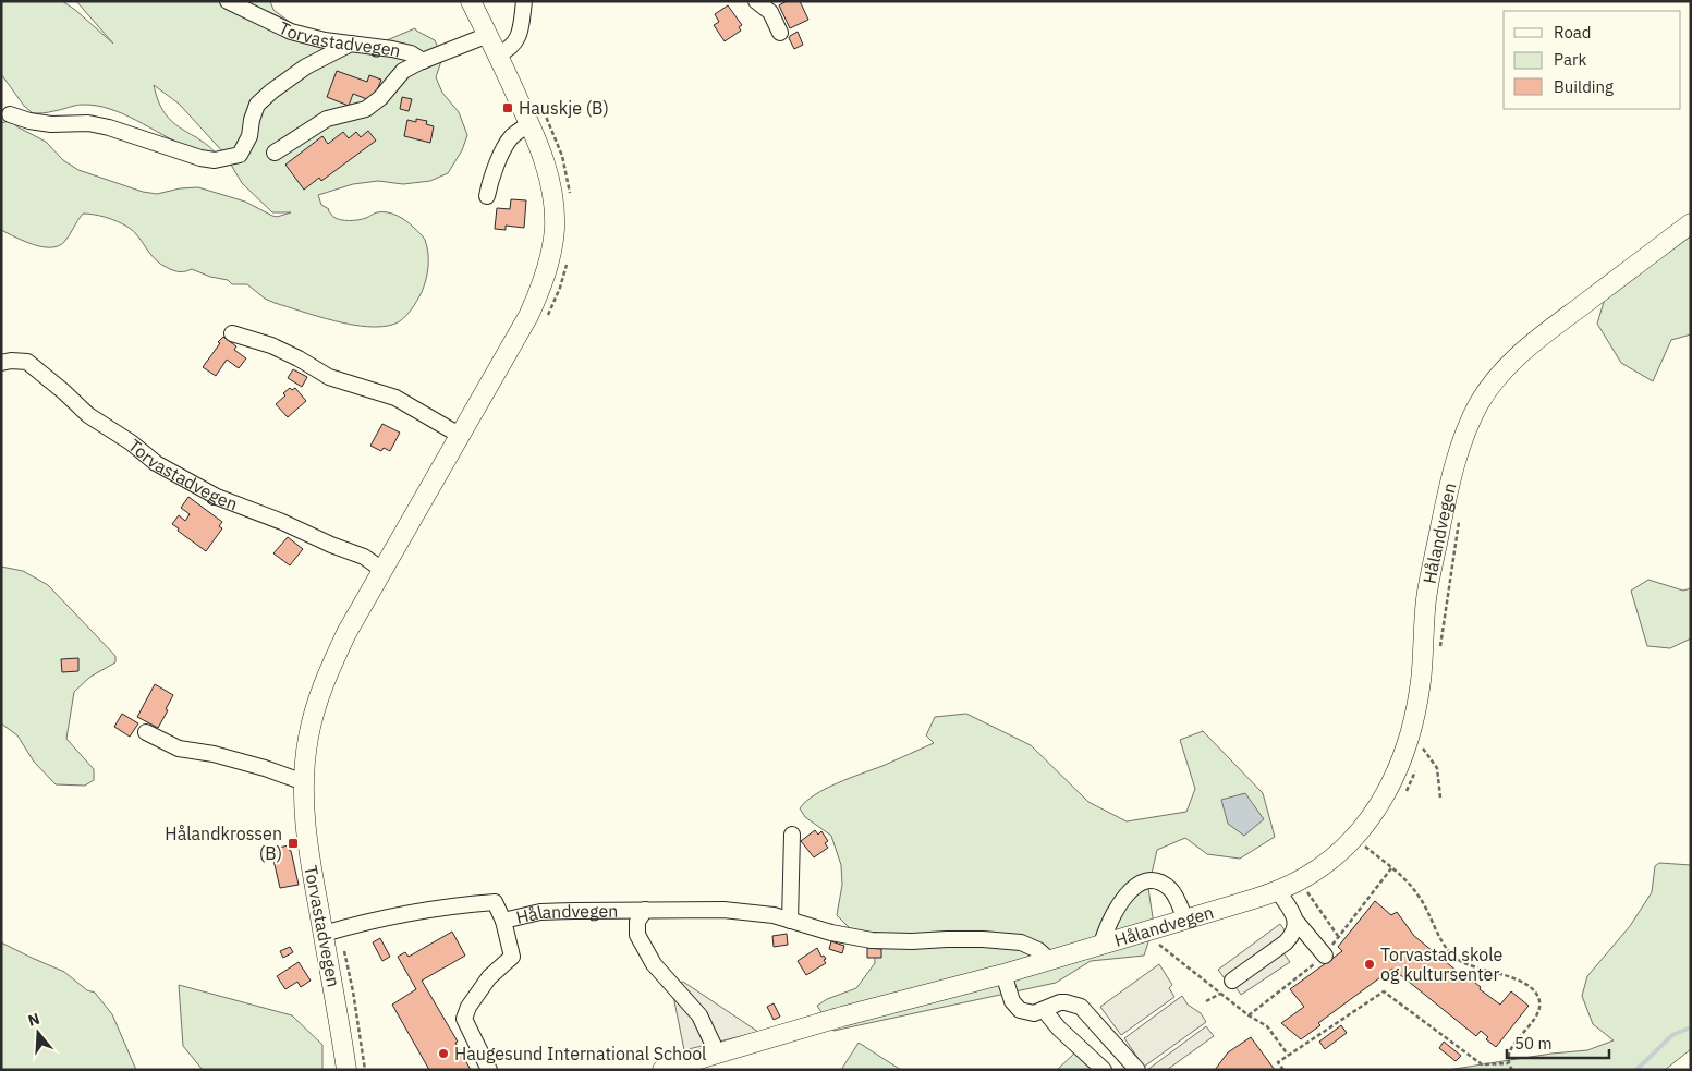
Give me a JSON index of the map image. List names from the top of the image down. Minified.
{"streets":{"main road":["Torvastadvegen","Hålandvegen"]},"crossings":[["Torvastadvegen","Hålandvegen"]],"places":{"transit":["Hauskje (B)","Hålandkrossen (B)"],"other":["Torvastad skole og kultursenter","Haugesund International School"]},"legend":["Road","Park","Building"],"scale_bar":"50 m","north":"top"}
